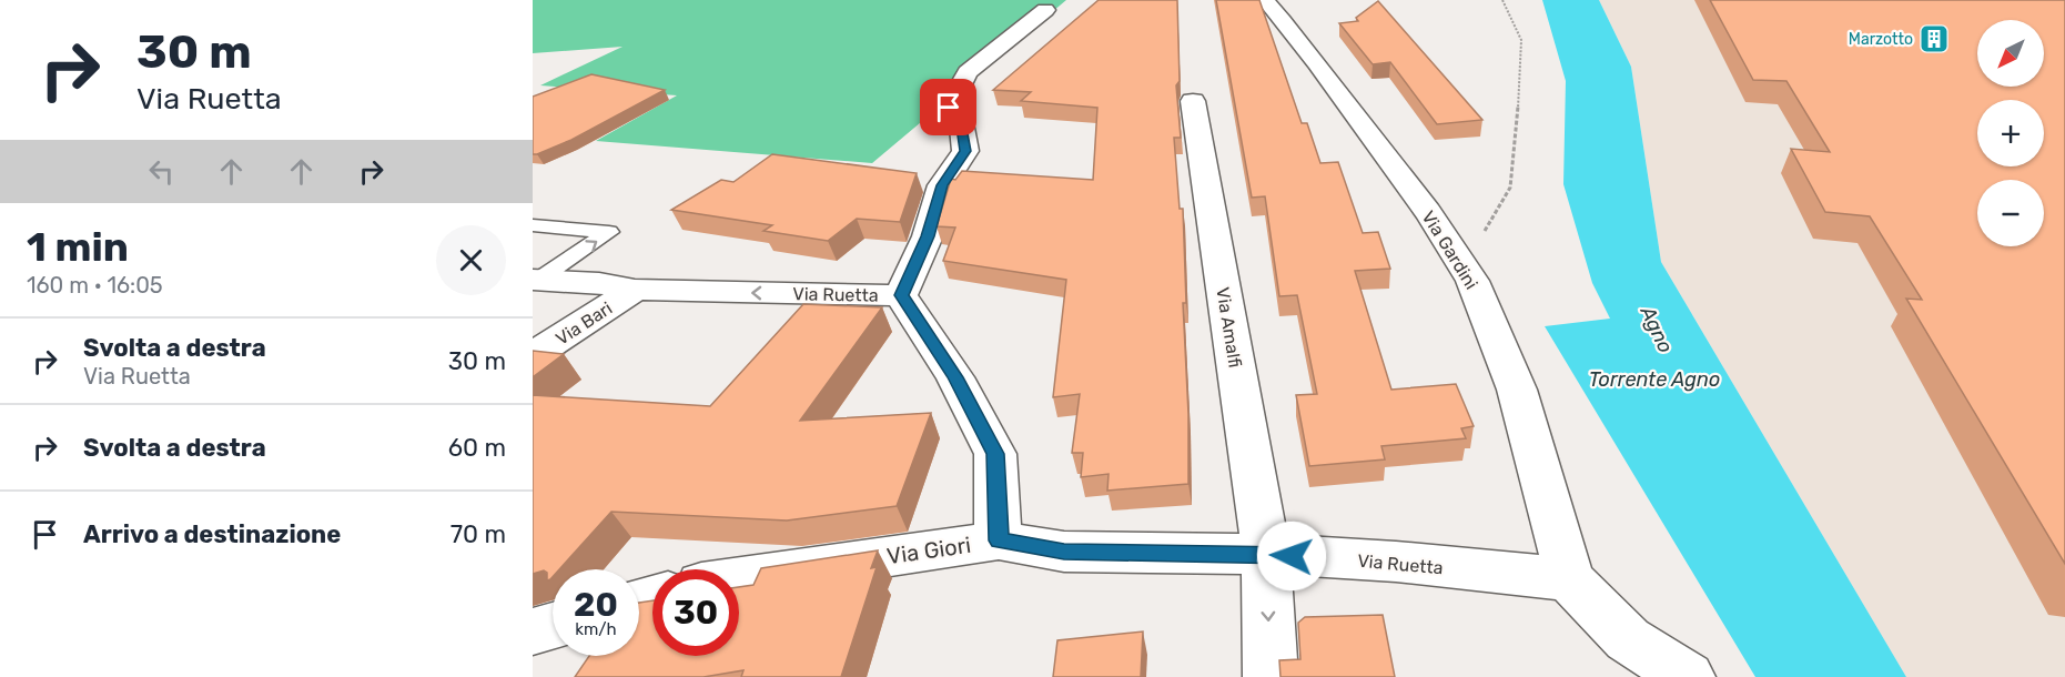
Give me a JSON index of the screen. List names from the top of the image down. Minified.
{"streets":{"street":["Via Gardini","Via Ruetta","Via Bari","Via Amalfi","Via Giori"]},"crossings":[["Via Gardini","Via Ruetta"],["Via Ruetta","Via Bari"],["Via Ruetta","Via Amalfi"],["Via Ruetta","Via Giori"]],"water":["Agno","Torrente Agno"],"places":{"building":["Marzotto"]},"north":"bottom left","page":{"turn":["30 m","Via Ruetta"],"map_buttons":["+","−"],"heading":["1 min","160 m · 16:05"],"list":[{"name":"Svolta a destra","note":"Via Ruetta","value":"30 m"},{"name":"Svolta a destra","value":"60 m"},{"name":"Arrivo a destinazione","value":"70 m"}],"speed":"20 km/h","limit":"30"}}
